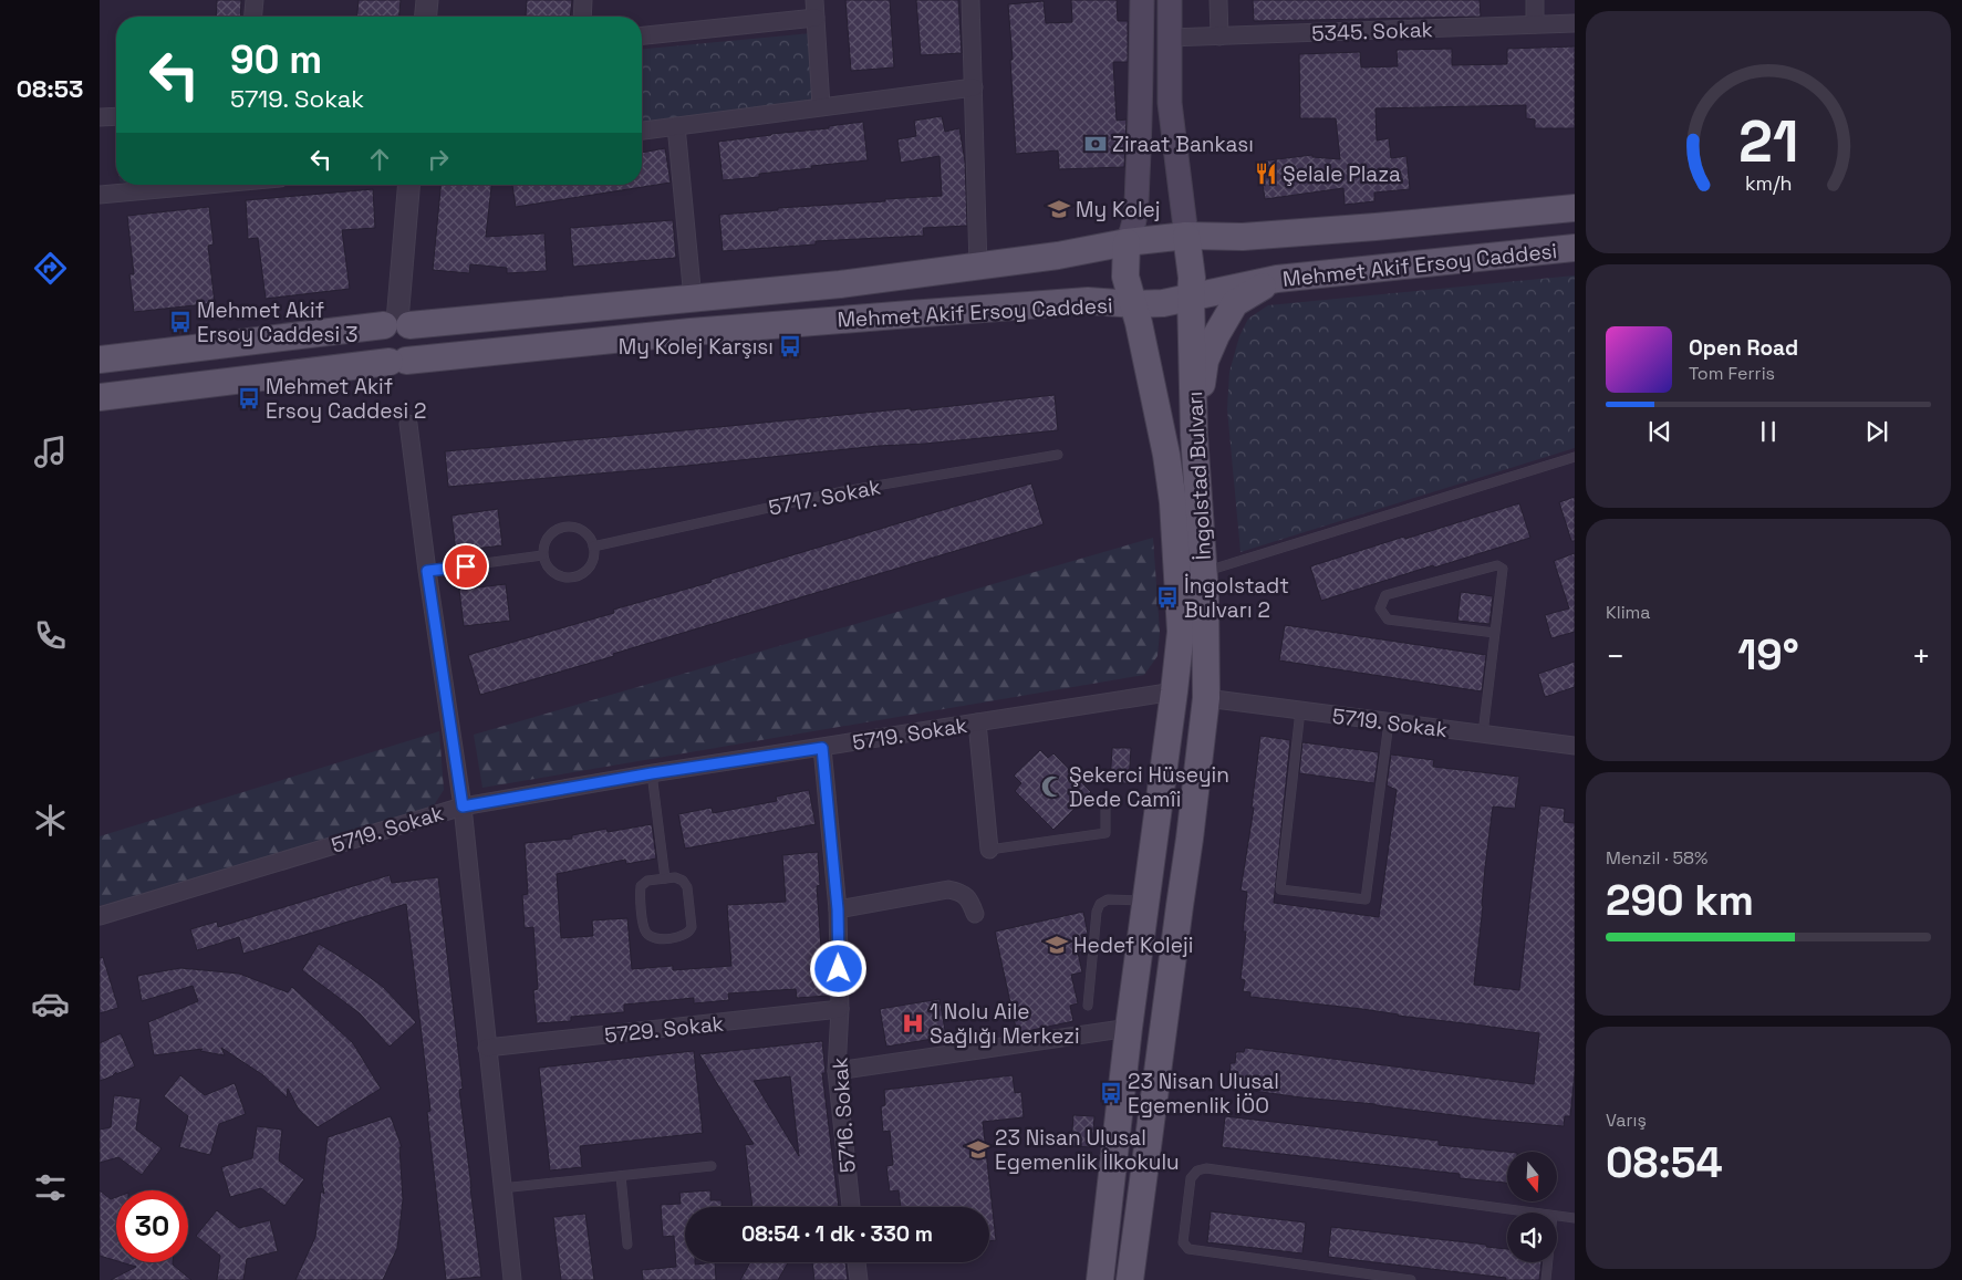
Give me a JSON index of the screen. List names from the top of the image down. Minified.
{"streets":{"main road":["Mehmet Akif Ersoy Caddesi","İngolstad Bulvarı"],"street":["5345. Sokak","5719. Sokak","5729. Sokak","5716. Sokak"],"lane":["5717. Sokak"]},"crossings":[["Mehmet Akif Ersoy Caddesi","İngolstad Bulvarı"],["İngolstad Bulvarı","5719. Sokak"],["5719. Sokak","5716. Sokak"],["5729. Sokak","5716. Sokak"]],"places":{"bank":["Ziraat Bankası"],"restaurant":["Şelale Plaza"],"school or university":["My Kolej","Hedef Koleji","23 Nisan Ulusal Egemenlik İlkokulu"],"bus stop":["Mehmet Akif Ersoy Caddesi 3","My Kolej Karşısı","Mehmet Akif Ersoy Caddesi 2","İngolstadt Bulvarı 2","23 Nisan Ulusal Egemenlik İÖO"],"mosque":["Şekerci Hüseyin Dede Camîi"],"hospital":["1 Nolu Aile Sağlığı Merkezi"]},"north":"bottom","page":{"tabs":"08:53","turn":["90 m","5719. Sokak"],"song":["Open Road","Tom Ferris"],"tile":["Klima",["Menzil · 58%","290 km"],["Varış","08:54"]],"heat":["−","19°","+"],"limit":"30","trip":"08:54 · 1 dk · 330 m","gauge":["21","km/h"]}}
